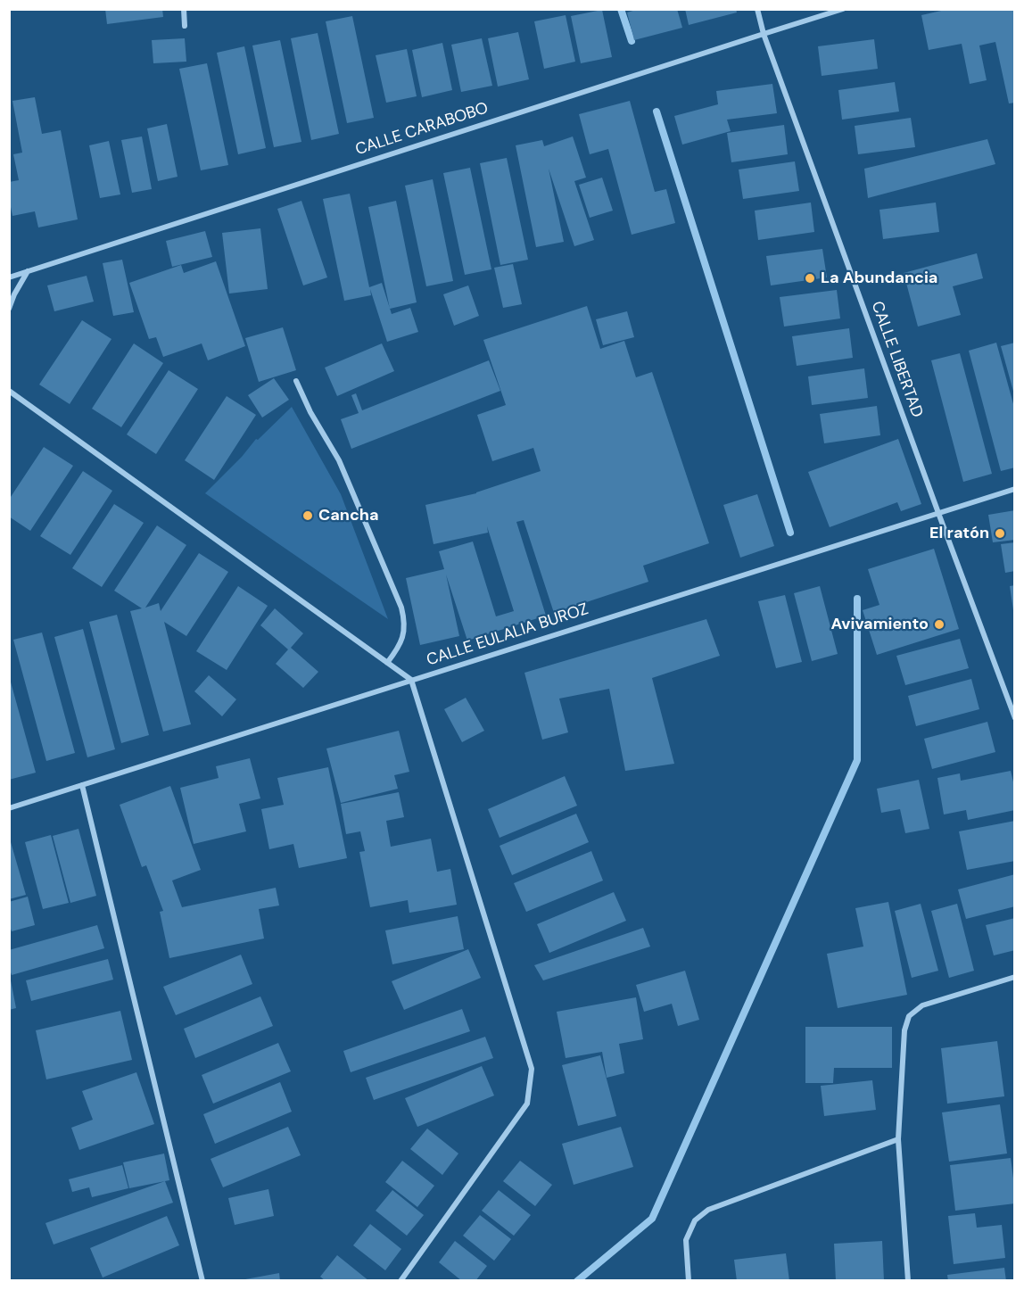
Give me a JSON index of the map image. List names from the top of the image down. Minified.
{"streets":{"street":["CALLE CARABOBO","CALLE LIBERTAD","CALLE EULALIA BUROZ"]},"crossings":[["CALLE CARABOBO","CALLE LIBERTAD"],["CALLE LIBERTAD","CALLE EULALIA BUROZ"]],"places":["La Abundancia","Cancha","El ratón","Avivamiento"]}
